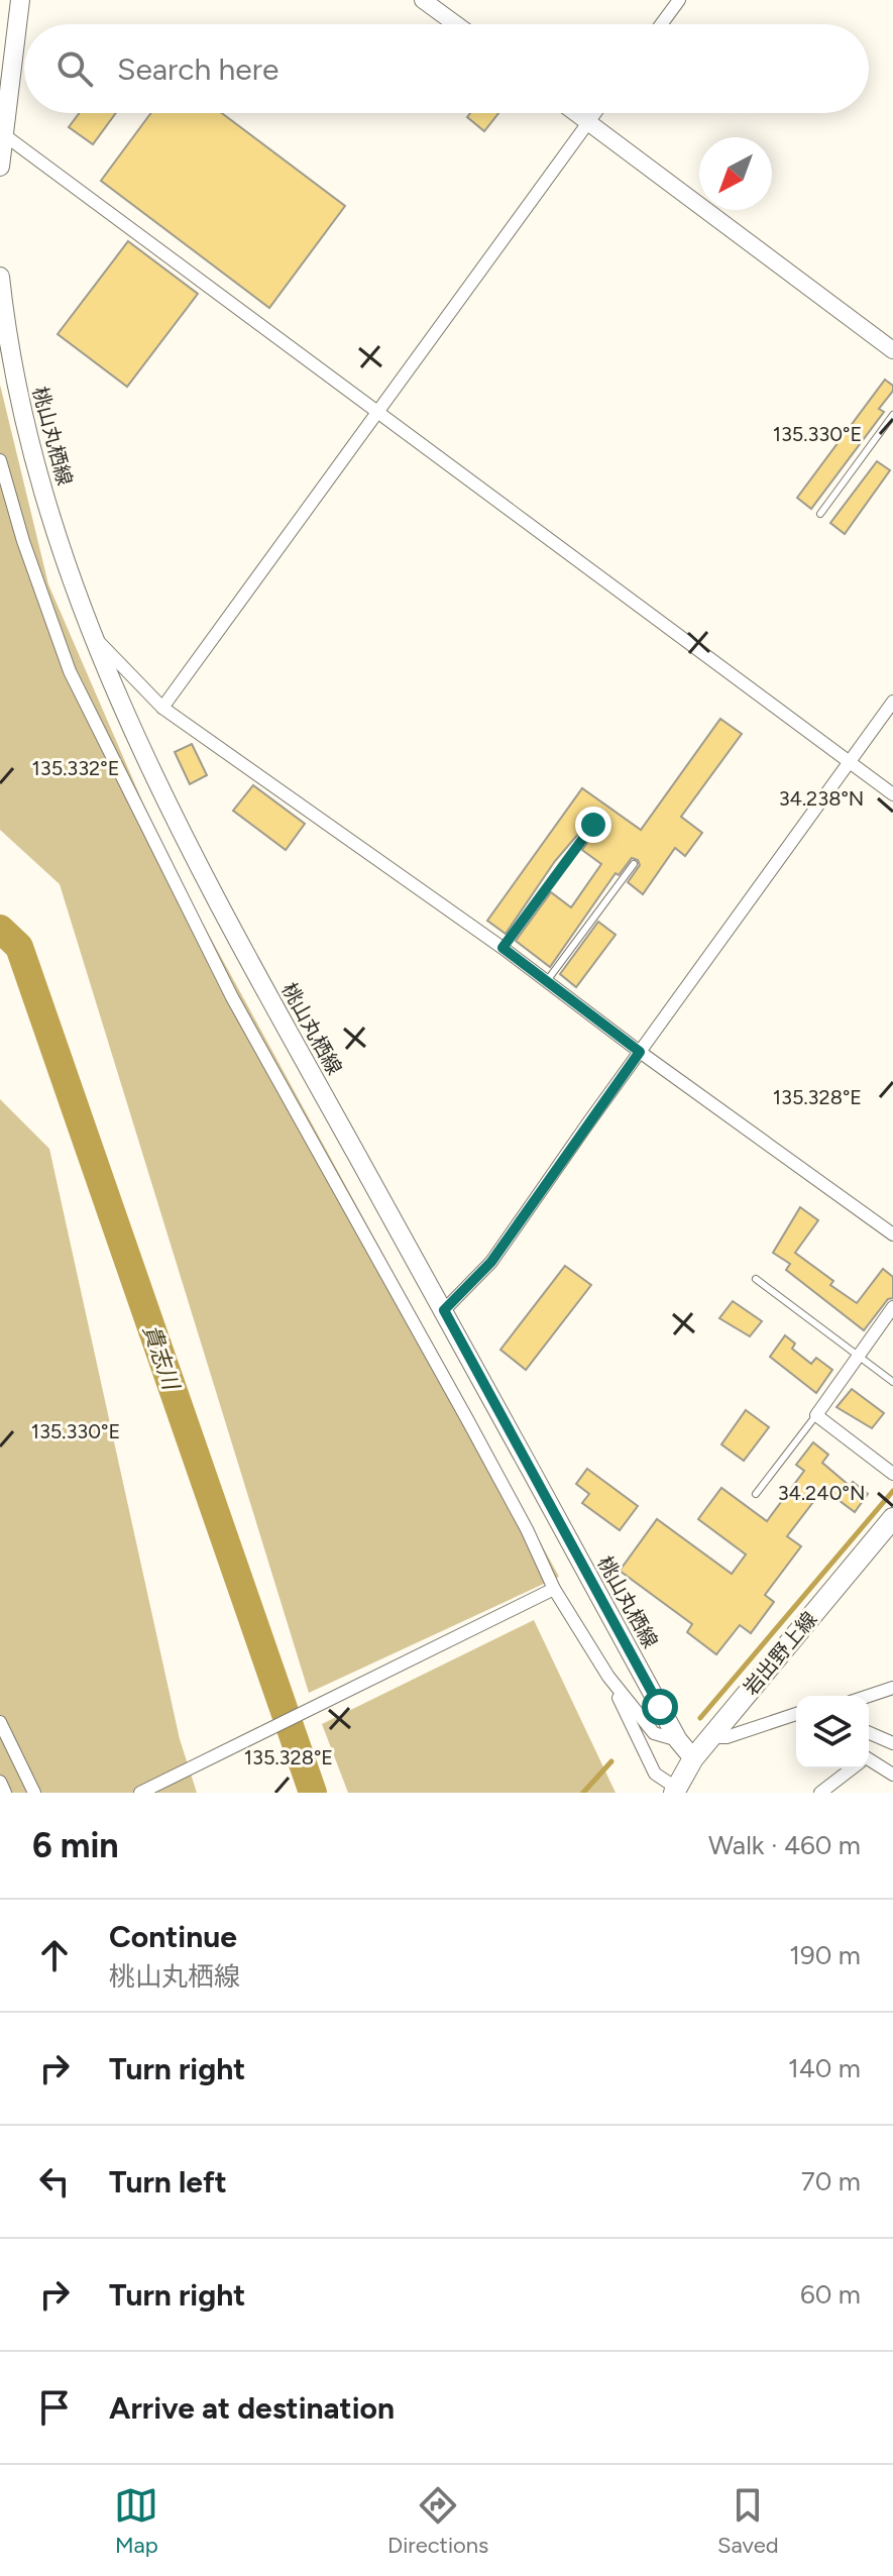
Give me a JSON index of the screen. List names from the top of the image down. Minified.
{"streets":{"main road":["桃山丸栖線","岩出野上線"]},"crossings":[["桃山丸栖線","岩出野上線"]],"water":["貴志川"],"north":"bottom left","page":{"search":"Search here","heading":["6 min","Walk · 460 m"],"list":[["Continue","桃山丸栖線","190 m"],["Turn right","140 m"],["Turn left","70 m"],["Turn right","60 m"],"Arrive at destination"],"nav":["Map","Directions","Saved"]},"coordinates":["135.330°E","135.332°E","34.238°N","135.328°E","34.240°N"]}
